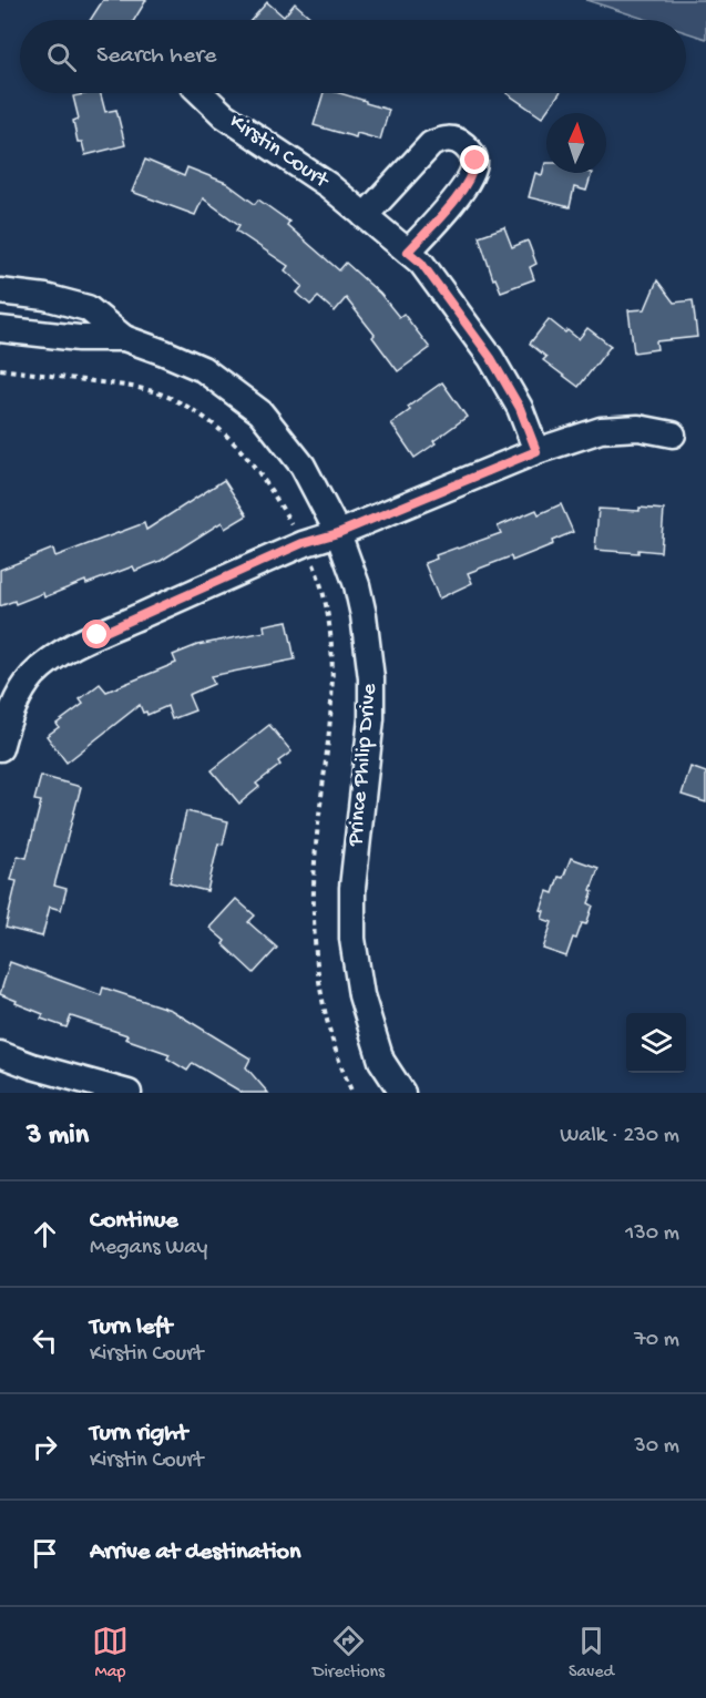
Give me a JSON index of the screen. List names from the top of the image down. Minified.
{"streets":{"street":["Kirstin Court","Prince Philip Drive"]},"north":"top","page":{"search":"Search here","heading":["3 min","Walk · 230 m"],"list":[["Continue","Megans Way","130 m"],["Turn left","Kirstin Court","70 m"],["Turn right","Kirstin Court","30 m"],"Arrive at destination"],"nav":["Map","Directions","Saved"]}}
